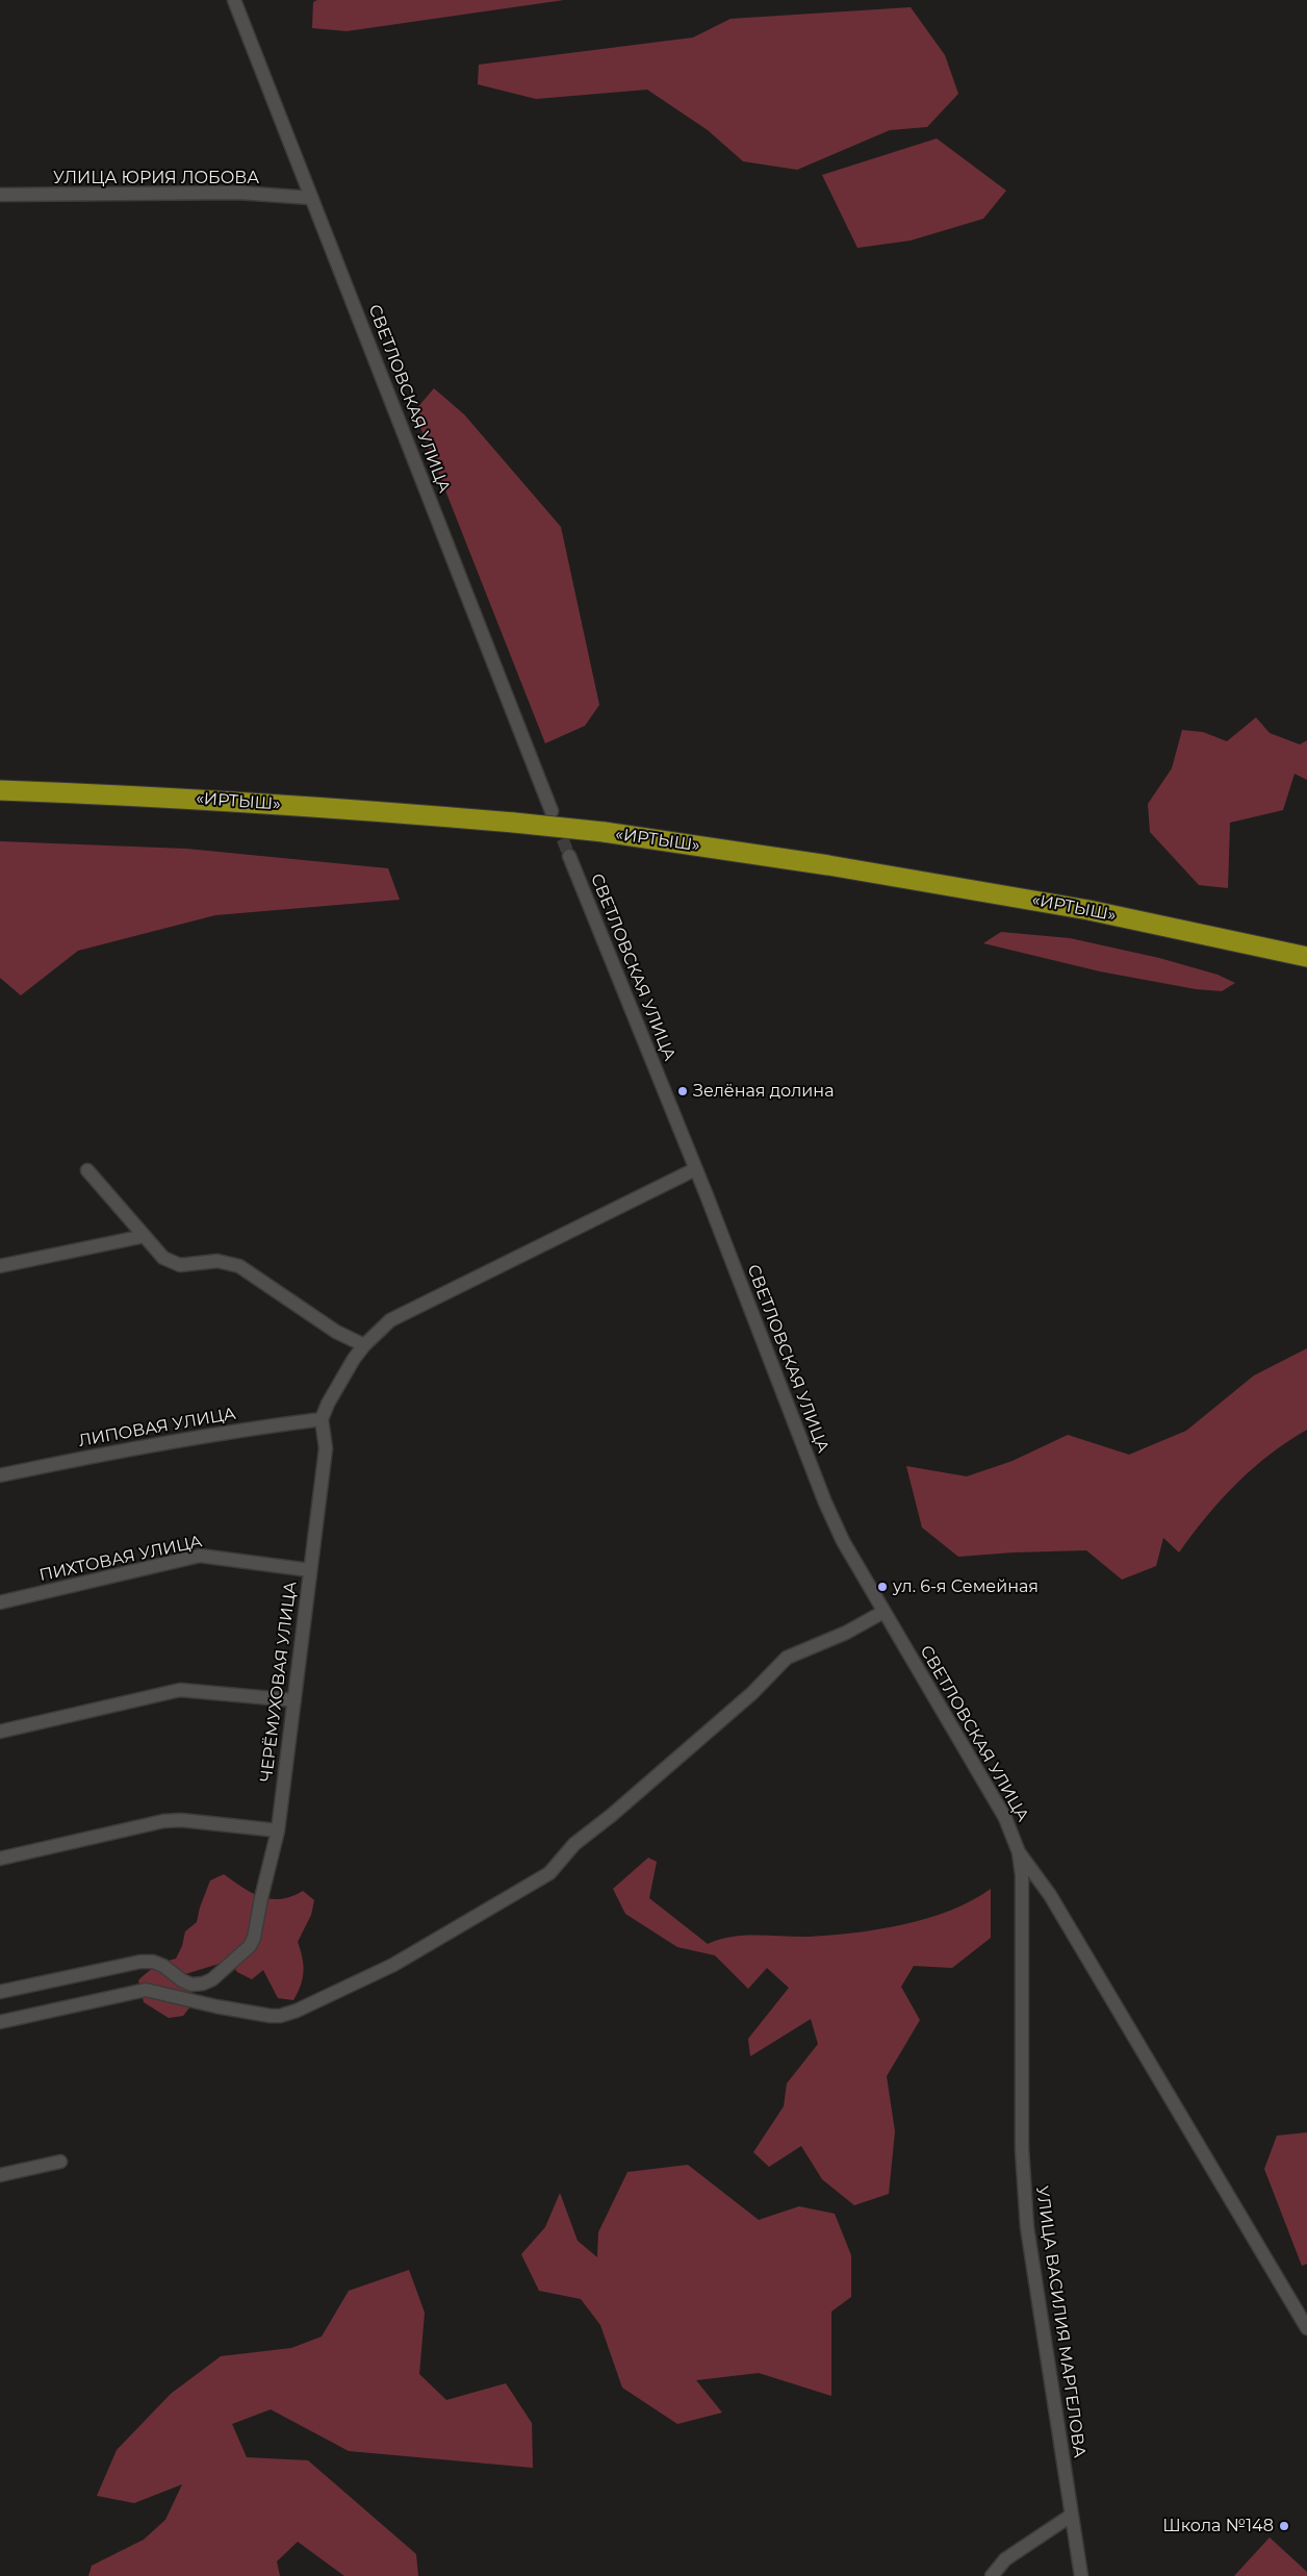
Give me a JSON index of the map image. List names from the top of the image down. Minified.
{"streets":{"highway":["«ИРТЫШ»"],"street":["УЛИЦА ЮРИЯ ЛОБОВА","СВЕТЛОВСКАЯ УЛИЦА","ЛИПОВАЯ УЛИЦА","ПИХТОВАЯ УЛИЦА","ЧЕРЁМУХОВАЯ УЛИЦА","УЛИЦА ВАСИЛИЯ МАРГЕЛОВА"]},"crossings":[["УЛИЦА ЮРИЯ ЛОБОВА","СВЕТЛОВСКАЯ УЛИЦА"],["СВЕТЛОВСКАЯ УЛИЦА","УЛИЦА ВАСИЛИЯ МАРГЕЛОВА"],["ЛИПОВАЯ УЛИЦА","ЧЕРЁМУХОВАЯ УЛИЦА"],["ПИХТОВАЯ УЛИЦА","ЧЕРЁМУХОВАЯ УЛИЦА"]],"places":["Зелёная долина","ул. 6-я Семейная","Школа №148"]}
